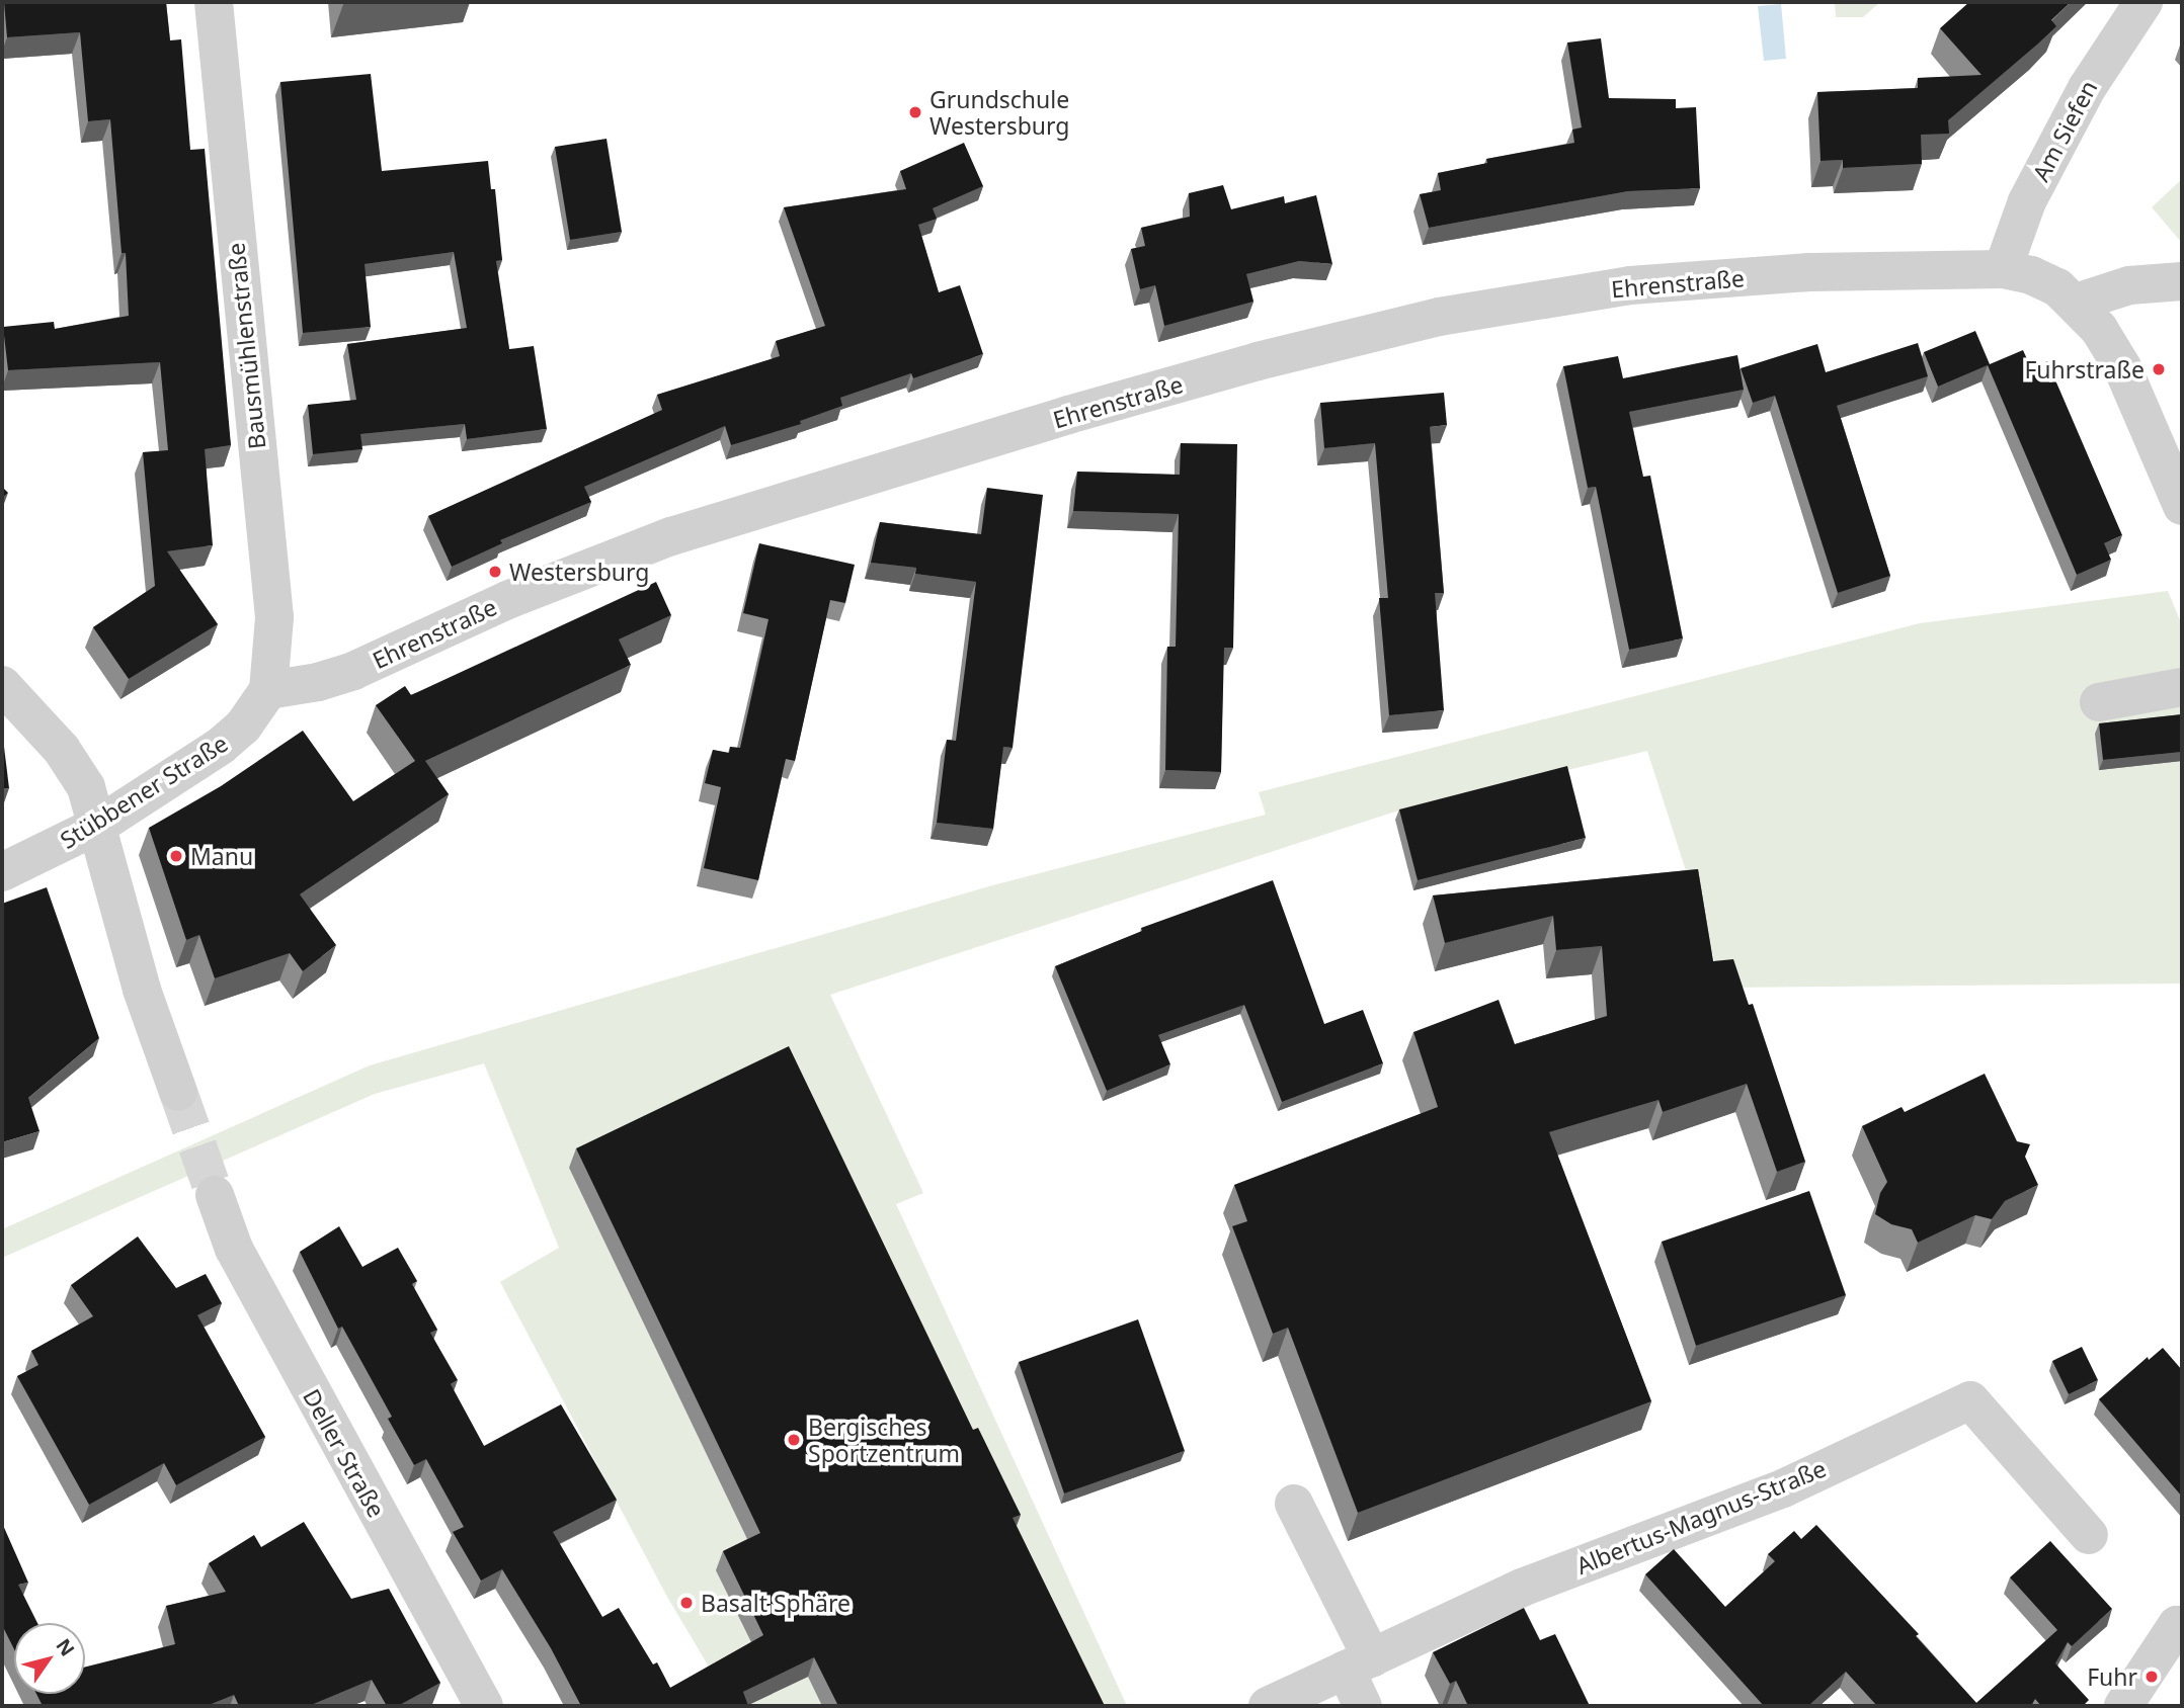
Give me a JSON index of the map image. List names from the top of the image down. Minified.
{"streets":{"street":["Am Siefen","Ehrenstraße","Bausmühlenstraße","Stübbener Straße","Deller Straße","Albertus-Magnus-Straße"]},"crossings":[["Am Siefen","Ehrenstraße"],["Ehrenstraße","Bausmühlenstraße"],["Ehrenstraße","Stübbener Straße"],["Bausmühlenstraße","Stübbener Straße"]],"places":["Grundschule Westersburg","Fuhrstraße","Westersburg","Manu","Bergisches Sportzentrum","Basalt Sphäre","Fuhr"],"north":"top right"}
